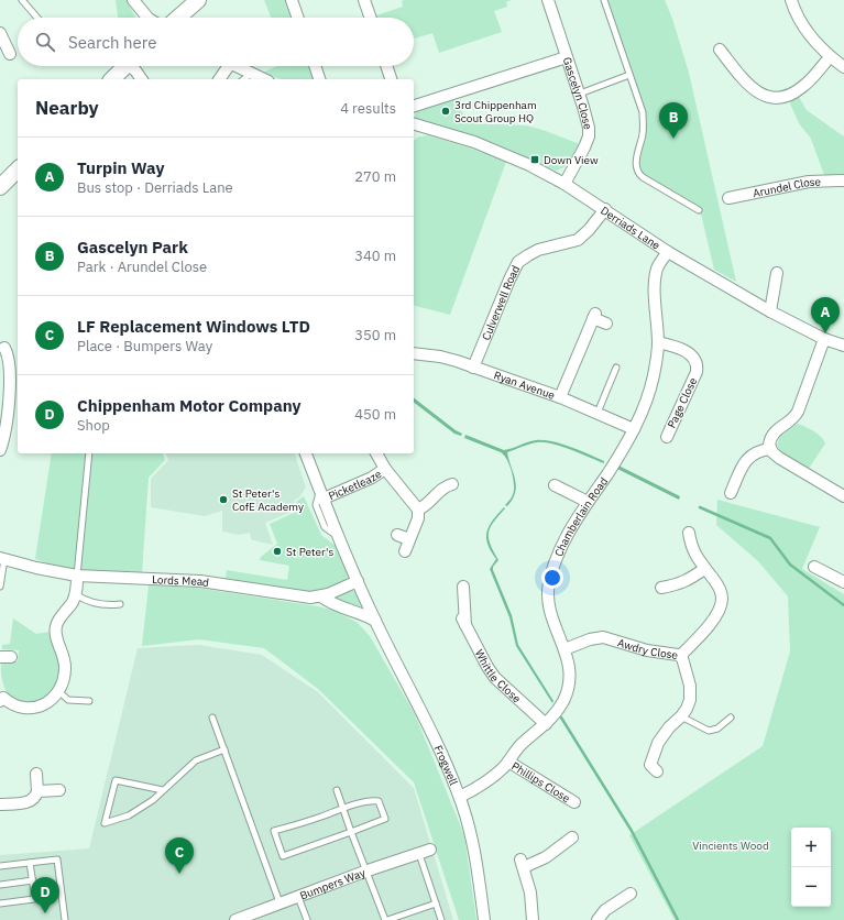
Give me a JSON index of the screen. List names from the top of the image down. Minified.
{"streets":{"street":["Gascelyn Close","Arundel Close","Derriads Lane","Culverwell Road","Ryan Avenue","Page Close","Picketleaze","Chamberlain Road","Lords Mead","Awdry Close","Whittle Close","Frogwell","Phillips Close","Bumpers Way"]},"crossings":[["Gascelyn Close","Derriads Lane"],["Derriads Lane","Culverwell Road"],["Derriads Lane","Chamberlain Road"],["Culverwell Road","Ryan Avenue"],["Ryan Avenue","Chamberlain Road"],["Page Close","Chamberlain Road"],["Picketleaze","Frogwell"],["Chamberlain Road","Awdry Close"],["Chamberlain Road","Whittle Close"],["Chamberlain Road","Frogwell"],["Chamberlain Road","Phillips Close"],["Lords Mead","Frogwell"]],"parks":["Vincients Wood"],"places":{"other":["3rd Chippenham Scout Group HQ","St Peter's CofE Academy","St Peter's"],"transit":["Down View"]},"page":{"search":"Search here","heading":["Nearby","4 results"],"pins":["B","A","C","D"],"list":[{"mark":"A","name":"Turpin Way","note":"Bus stop · Derriads Lane","value":"270 m"},{"mark":"B","name":"Gascelyn Park","note":"Park · Arundel Close","value":"340 m"},{"mark":"C","name":"LF Replacement Windows LTD","note":"Place · Bumpers Way","value":"350 m"},{"mark":"D","name":"Chippenham Motor Company","note":"Shop","value":"450 m"}],"map_buttons":["+","−"]}}
